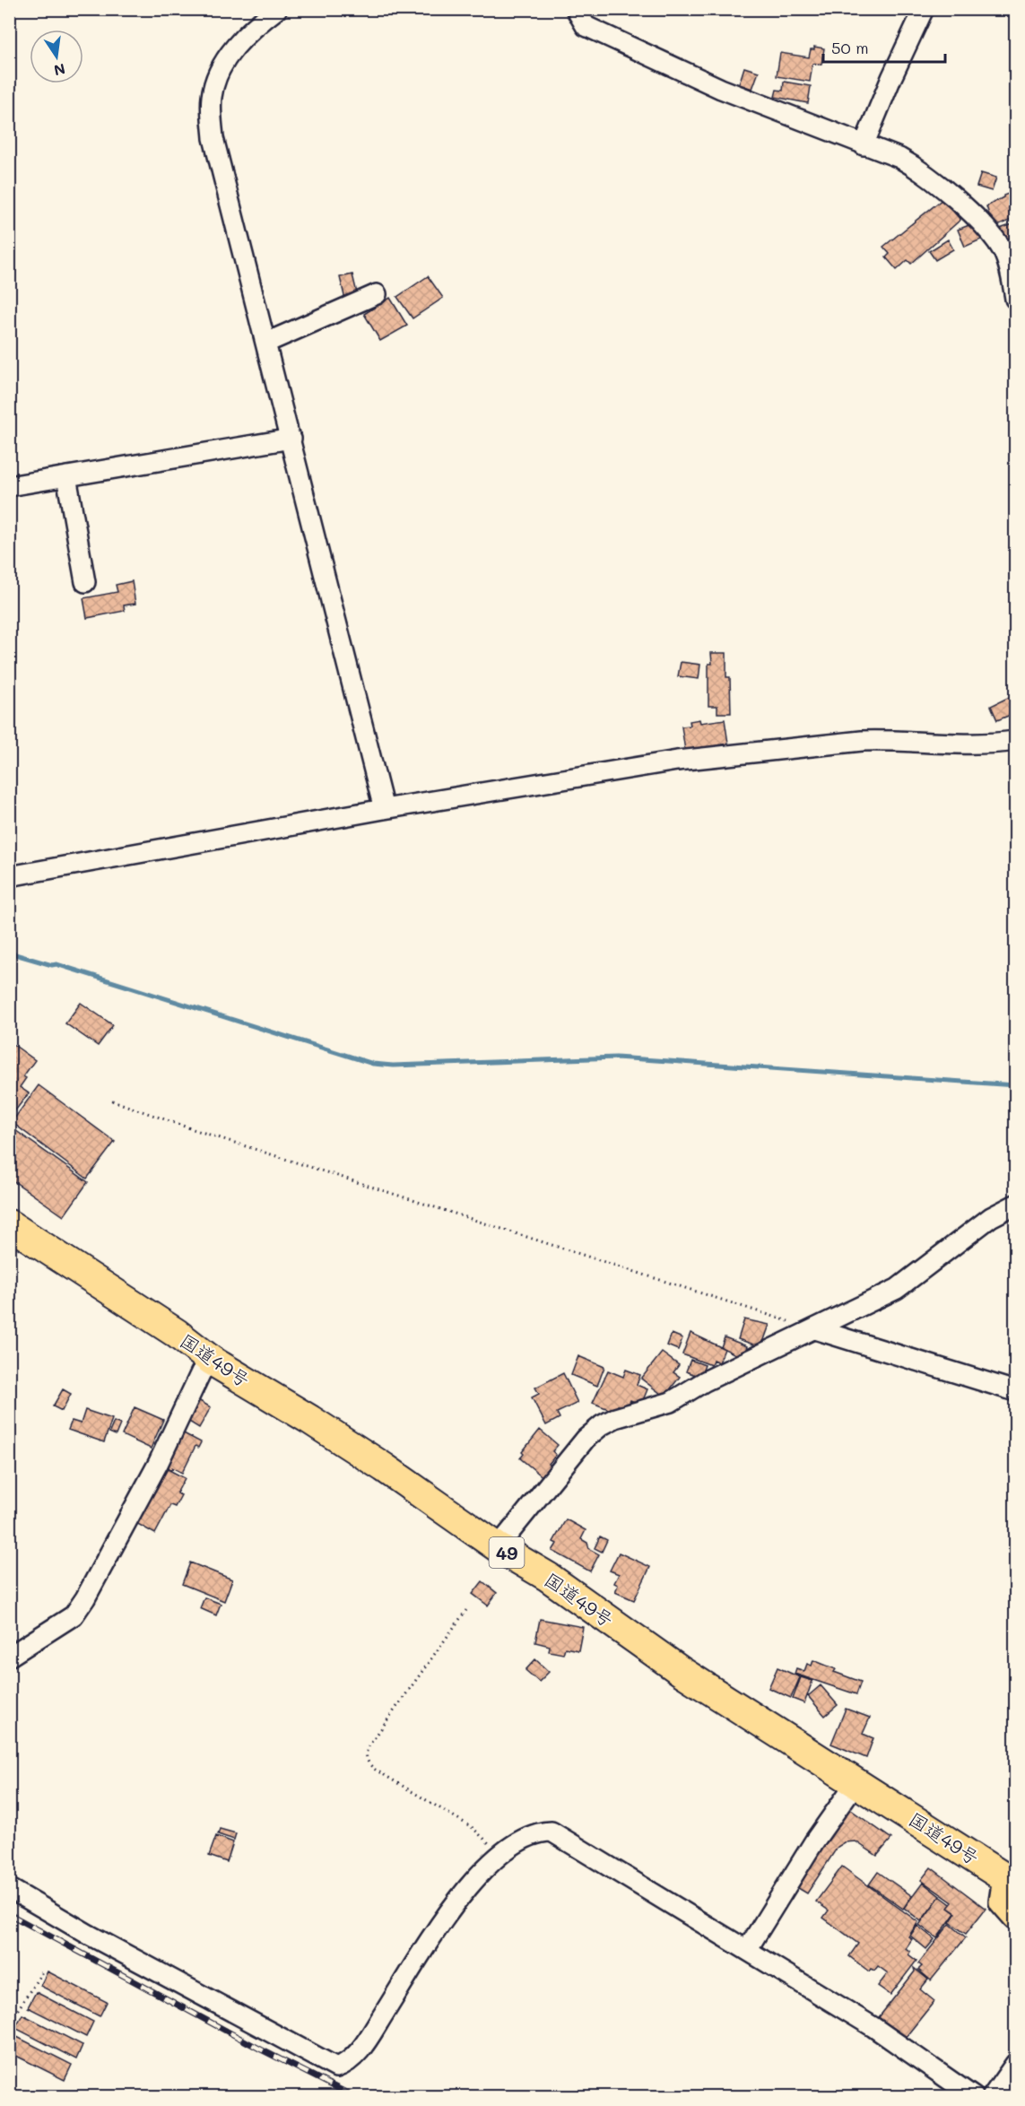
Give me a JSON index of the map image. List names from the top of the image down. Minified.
{"streets":{"highway":["国道49号","49"]},"scale_bar":"50 m","north":"bottom"}
